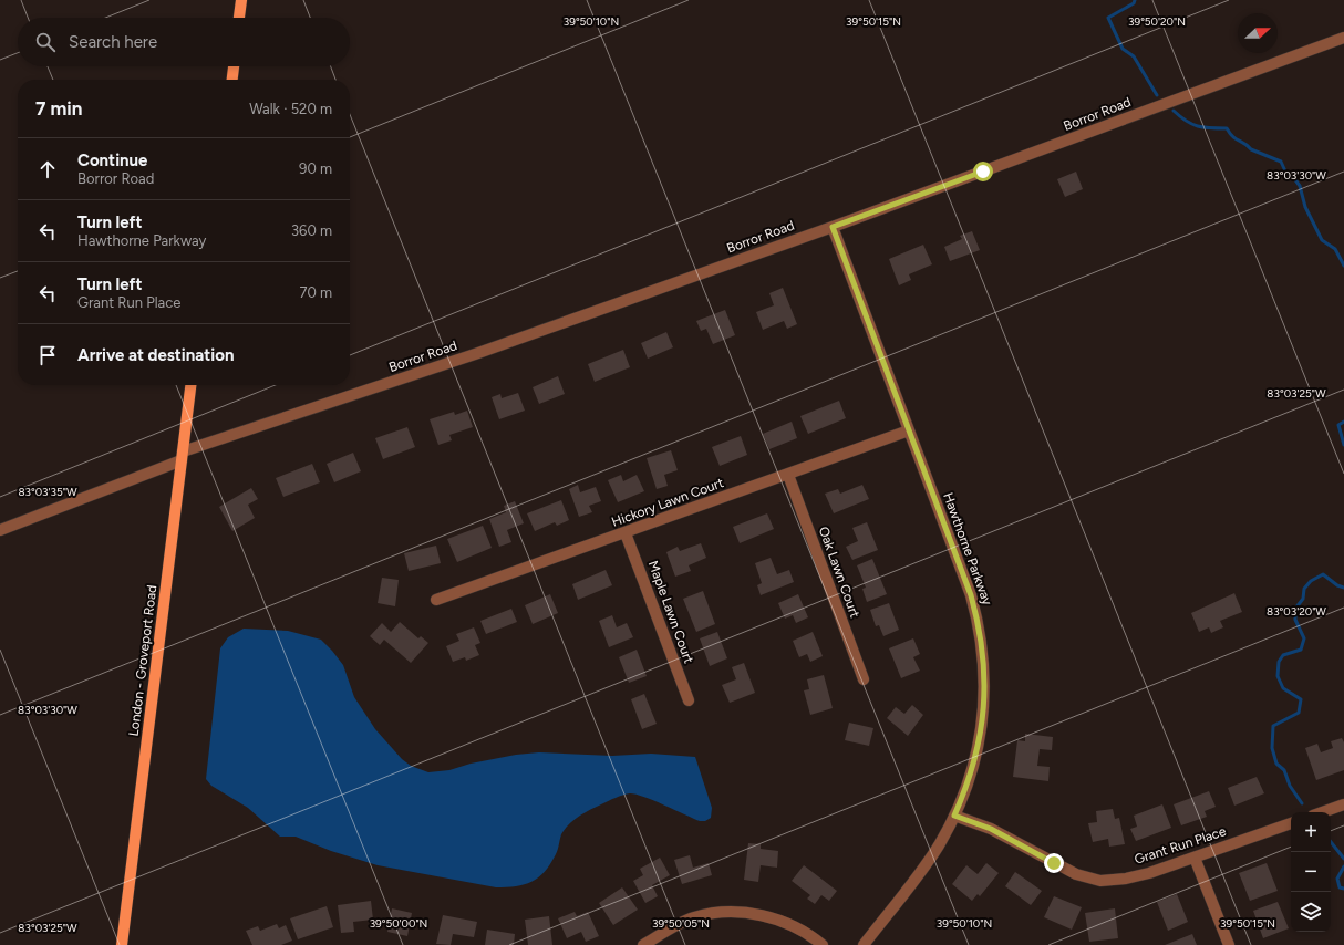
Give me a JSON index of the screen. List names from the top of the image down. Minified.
{"streets":{"main road":["London - Groveport Road"],"street":["Borror Road","Hickory Lawn Court","Hawthorne Parkway","Oak Lawn Court","Maple Lawn Court","Grant Run Place"]},"crossings":[["Borror Road","Hawthorne Parkway"],["Borror Road","London - Groveport Road"],["Hickory Lawn Court","Hawthorne Parkway"],["Hickory Lawn Court","Oak Lawn Court"],["Hickory Lawn Court","Maple Lawn Court"],["Hawthorne Parkway","Grant Run Place"]],"north":"right","page":{"search":"Search here","heading":["7 min","Walk · 520 m"],"list":[["Continue","Borror Road","90 m"],["Turn left","Hawthorne Parkway","360 m"],["Turn left","Grant Run Place","70 m"],"Arrive at destination"],"map_buttons":["+","−"]},"coordinates":["39°50'10\"N","39°50'15\"N","39°50'20\"N","83°03'30\"W","83°03'25\"W","83°03'35\"W","83°03'20\"W","39°50'00\"N","39°50'05\"N"]}
